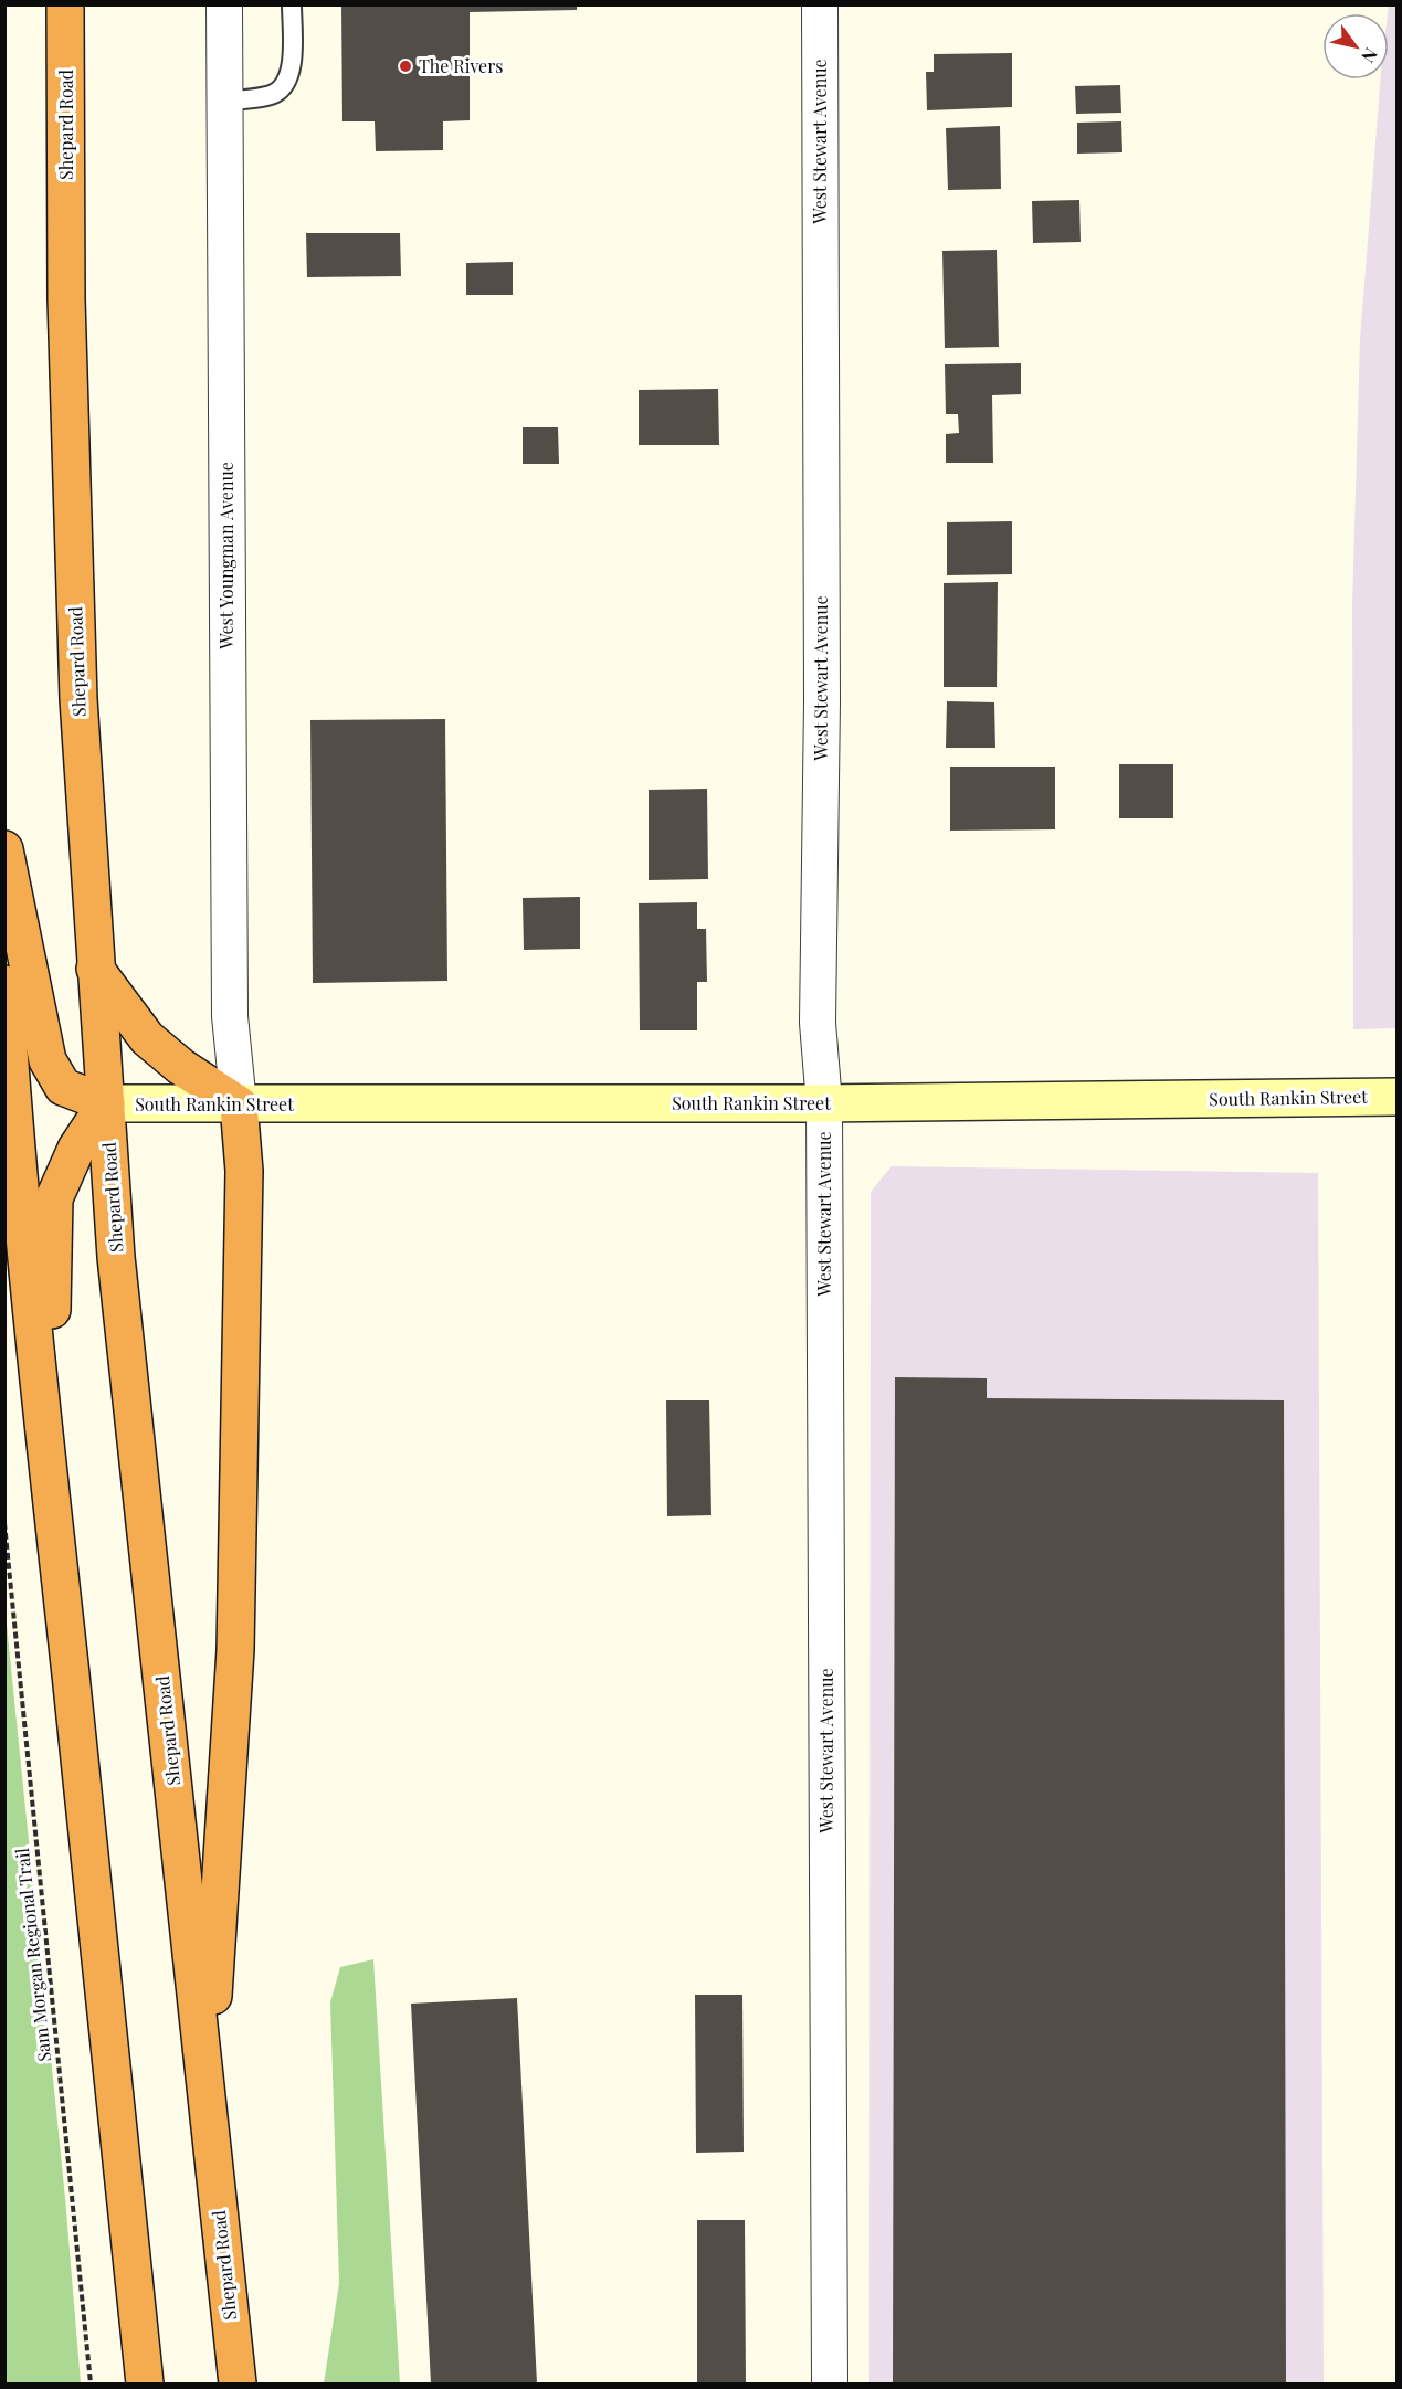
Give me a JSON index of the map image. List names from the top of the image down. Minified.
{"streets":{"highway":["Shepard Road"],"street":["West Stewart Avenue","West Youngman Avenue","South Rankin Street"],"path":["Sam Morgan Regional Trail"]},"crossings":[["Shepard Road","South Rankin Street"],["West Stewart Avenue","South Rankin Street"],["West Youngman Avenue","South Rankin Street"]],"places":["The Rivers"],"north":"bottom right"}
